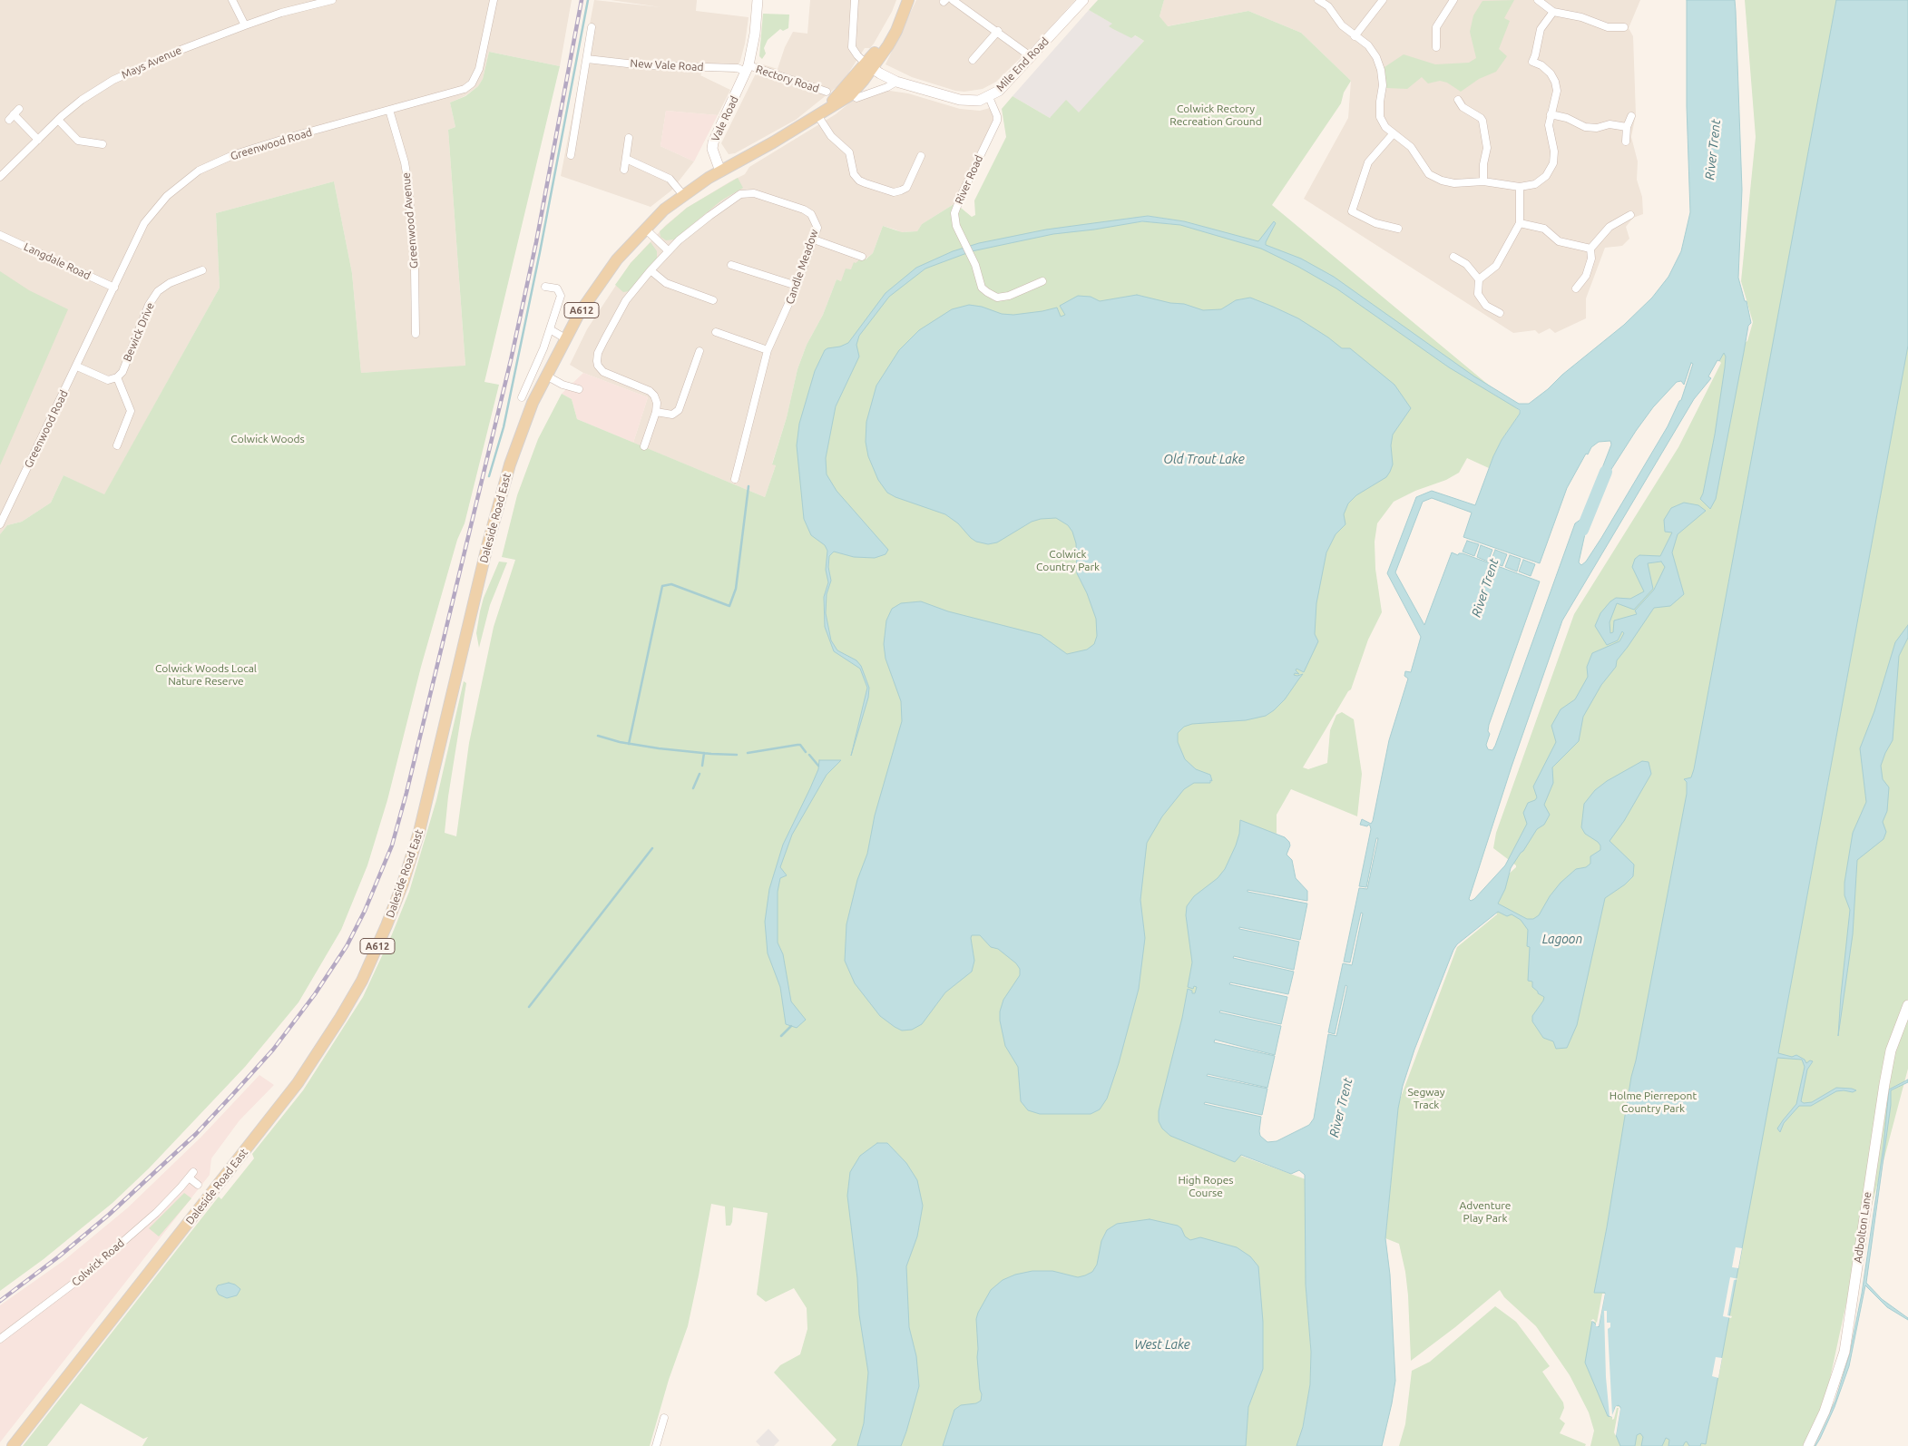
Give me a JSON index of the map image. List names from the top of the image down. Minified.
{"streets":{"main road":["A612","Daleside Road East"],"street":["Mays Avenue","Mile End Road","New Vale Road","Rectory Road","Vale Road","Greenwood Road","River Road","Greenwood Avenue","Langdale Road","Candle Meadow","Bewick Drive","Adbolton Lane","Colwick Road"]},"crossings":[["Mile End Road","River Road"],["Mile End Road","A612"],["New Vale Road","Rectory Road"],["New Vale Road","Vale Road"],["Rectory Road","Vale Road"],["Vale Road","A612"],["Greenwood Road","Greenwood Avenue"],["Greenwood Road","Langdale Road"],["A612","Daleside Road East"]],"water":["River Trent","Old Trout Lake","Lagoon","West Lake"],"parks":["Colwick Rectory Recreation Ground","Colwick Woods","Colwick Country Park","Colwick Woods Local Nature Reserve","Segway Track","Holme Pierrepont Country Park","High Ropes Course","Adventure Play Park"]}
